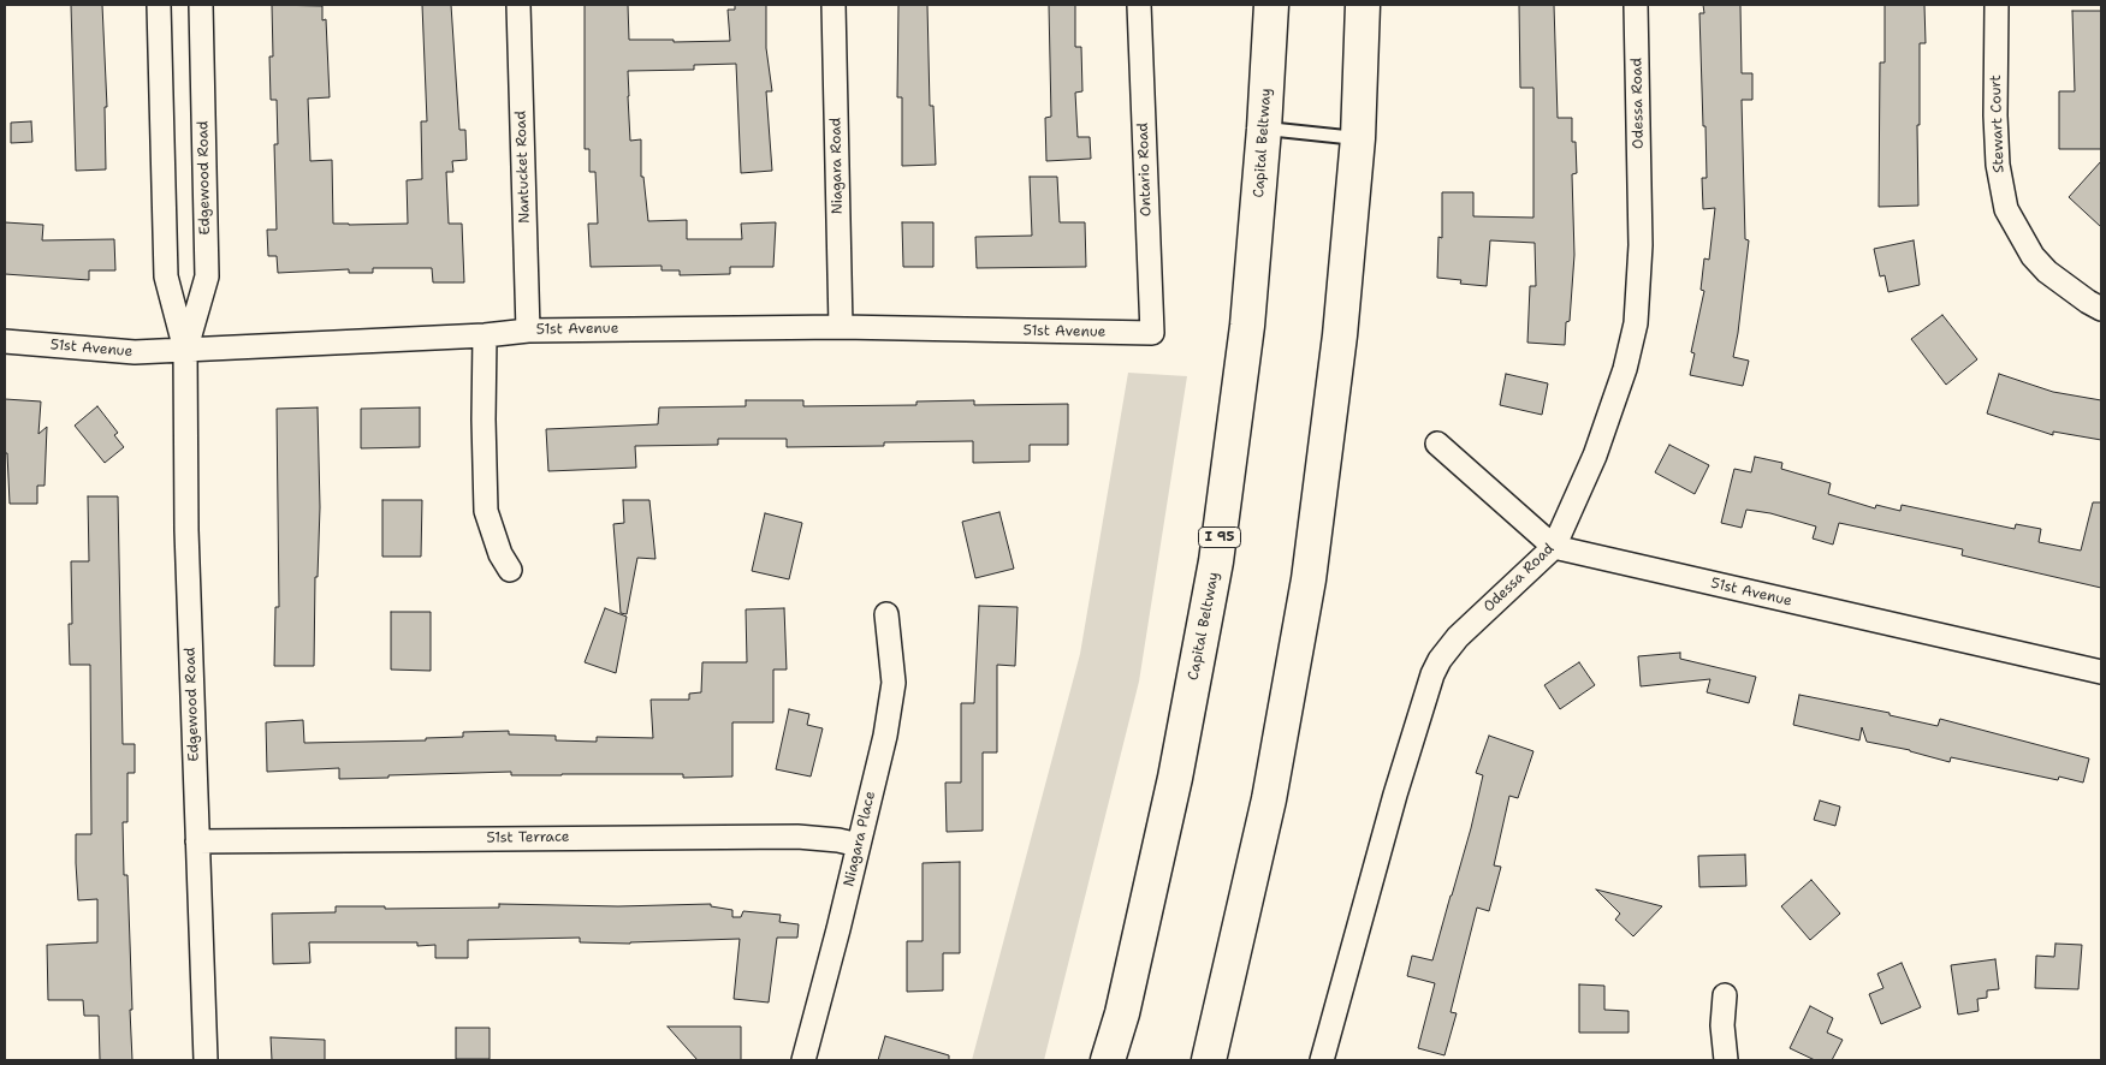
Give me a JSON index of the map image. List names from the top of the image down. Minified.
{"streets":{"highway":["Capital Beltway","I 95"],"street":["Odessa Road","Stewart Court","Niagara Road","Nantucket Road","Ontario Road","Edgewood Road","51st Avenue","51st Terrace","Niagara Place"]},"crossings":[["Odessa Road","51st Avenue"],["Niagara Road","51st Avenue"],["Nantucket Road","51st Avenue"],["Ontario Road","51st Avenue"],["Edgewood Road","51st Avenue"],["Edgewood Road","51st Terrace"],["51st Terrace","Niagara Place"]]}
